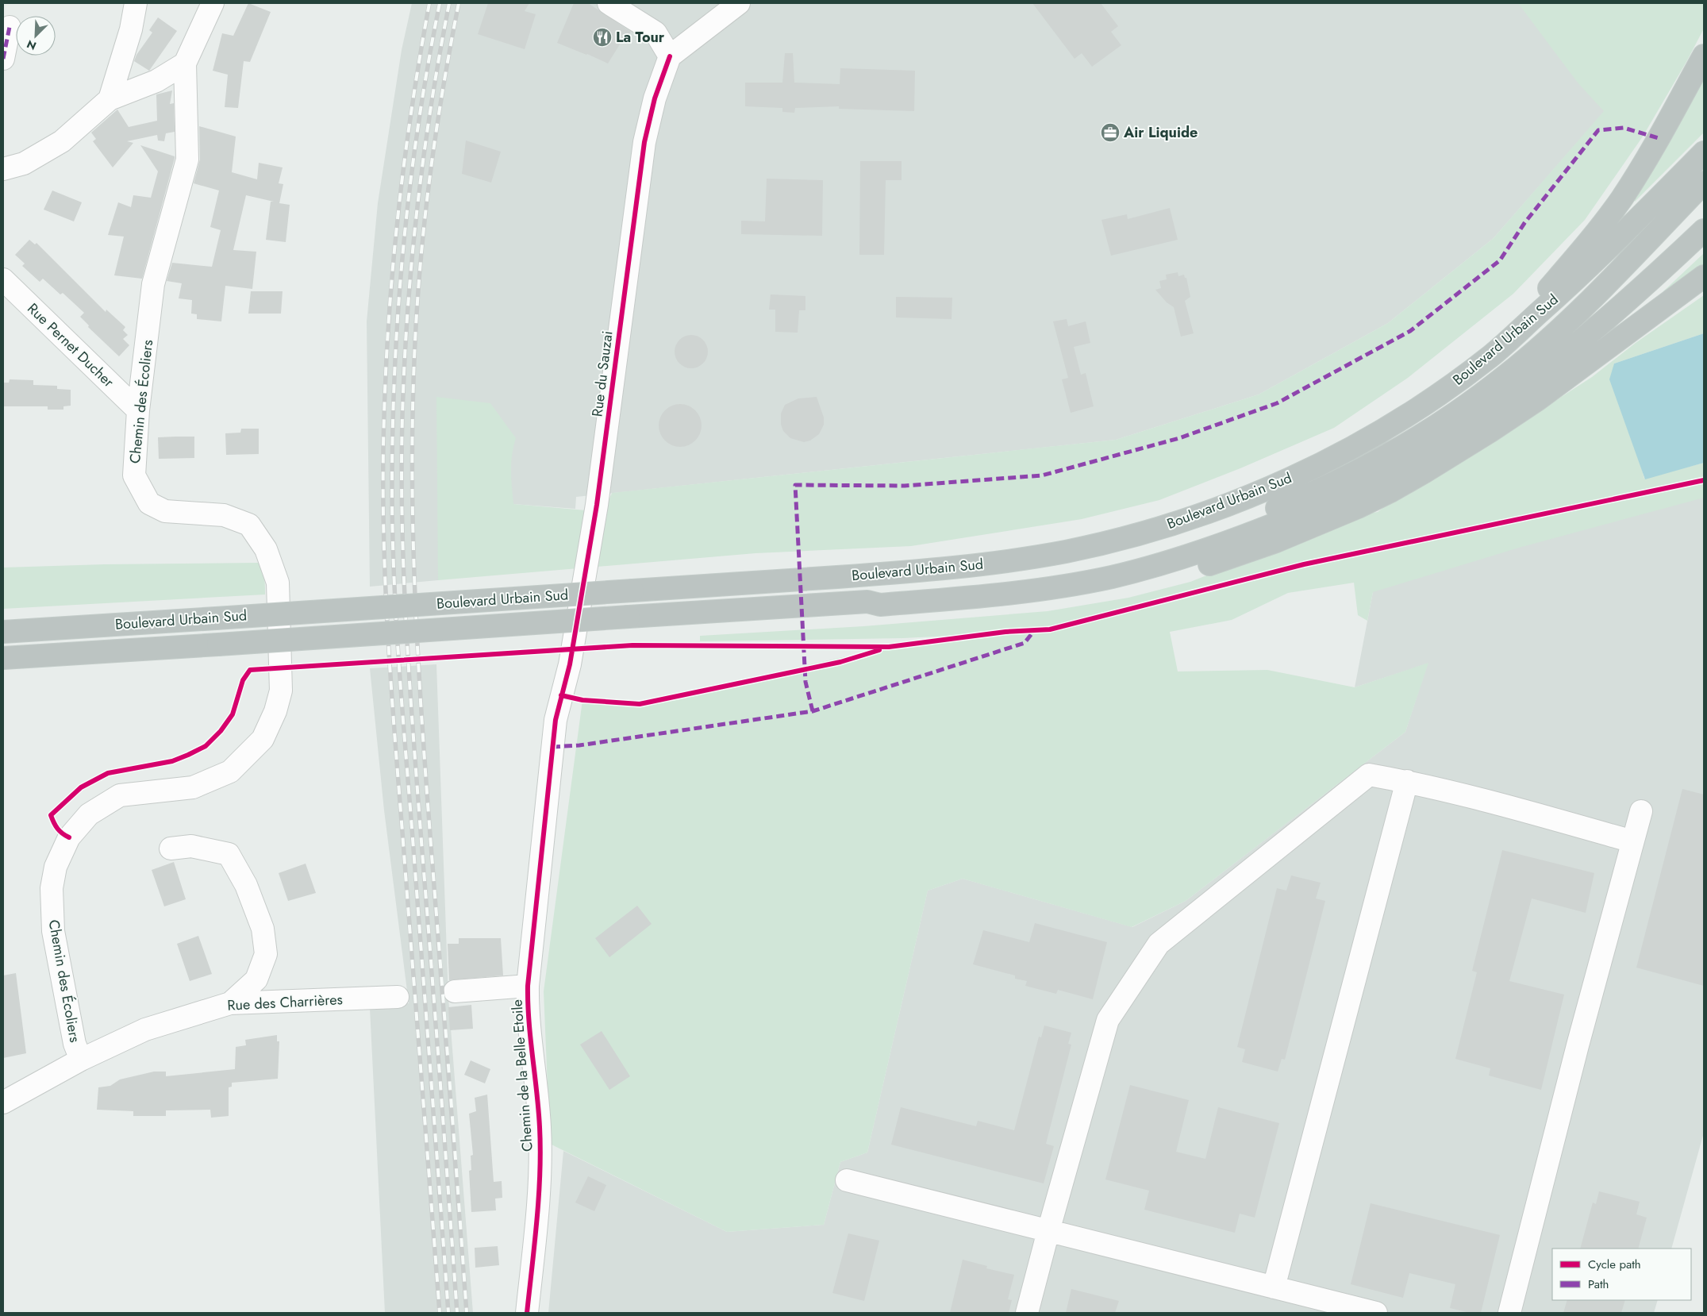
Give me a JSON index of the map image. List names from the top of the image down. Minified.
{"streets":{"highway":["Boulevard Urbain Sud"],"street":["Rue Pernet Ducher","Rue du Sauzai","Chemin des Écoliers","Rue des Charrières","Chemin de la Belle Etoile"]},"crossings":[["Rue Pernet Ducher","Chemin des Écoliers"],["Rue du Sauzai","Chemin de la Belle Etoile"],["Chemin des Écoliers","Rue des Charrières"]],"places":{"restaurant":["La Tour"],"office":["Air Liquide"]},"legend":["Cycle path","Path"],"north":"bottom left"}
